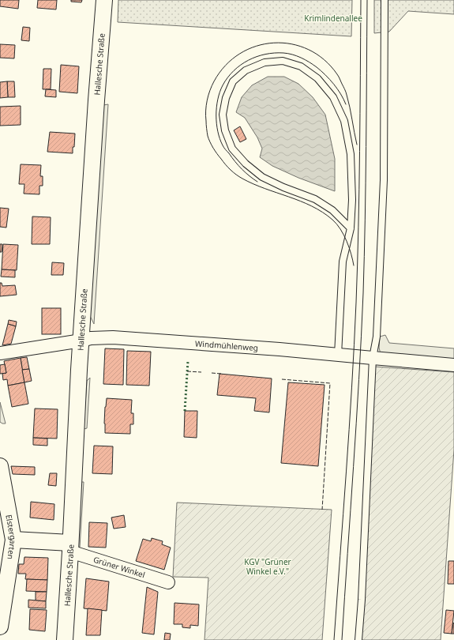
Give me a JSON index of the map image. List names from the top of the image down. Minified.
{"streets":{"street":["Hallesche Straße","Windmühlenweg","Elstergarten","Grüner Winkel"]},"crossings":[["Hallesche Straße","Windmühlenweg"],["Hallesche Straße","Grüner Winkel"],["Elstergarten","Grüner Winkel"]],"parks":["Krimlindenallee","KGV \"Grüner Winkel e.V.\""]}
